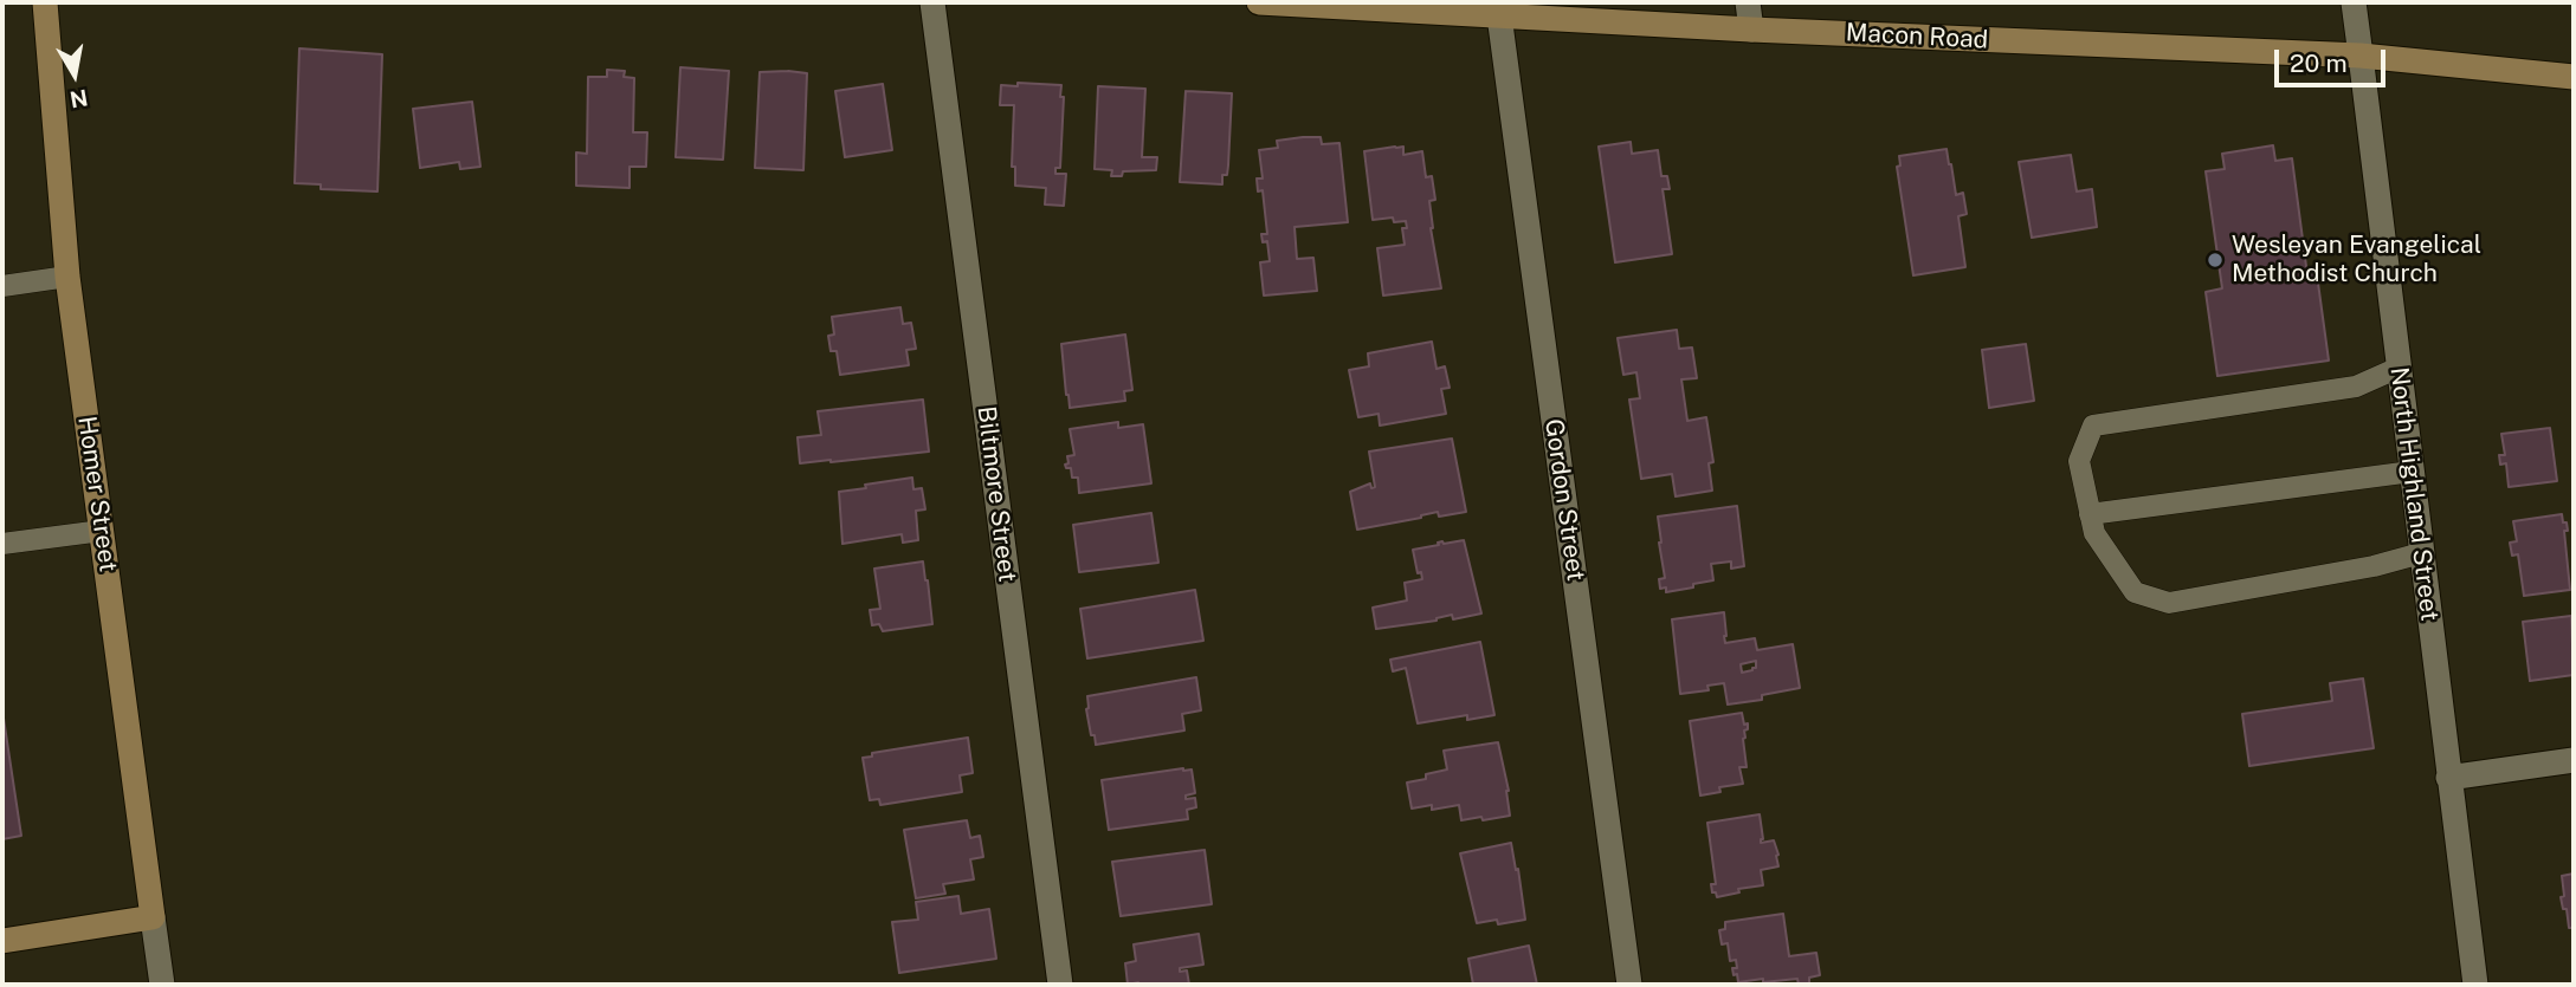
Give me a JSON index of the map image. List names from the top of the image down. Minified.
{"streets":{"main road":["Macon Road","Homer Street"],"street":["Biltmore Street","North Highland Street","Gordon Street"]},"crossings":[["Macon Road","North Highland Street"],["Macon Road","Gordon Street"]],"places":["Wesleyan Evangelical Methodist Church"],"scale_bar":"20 m","north":"bottom"}
